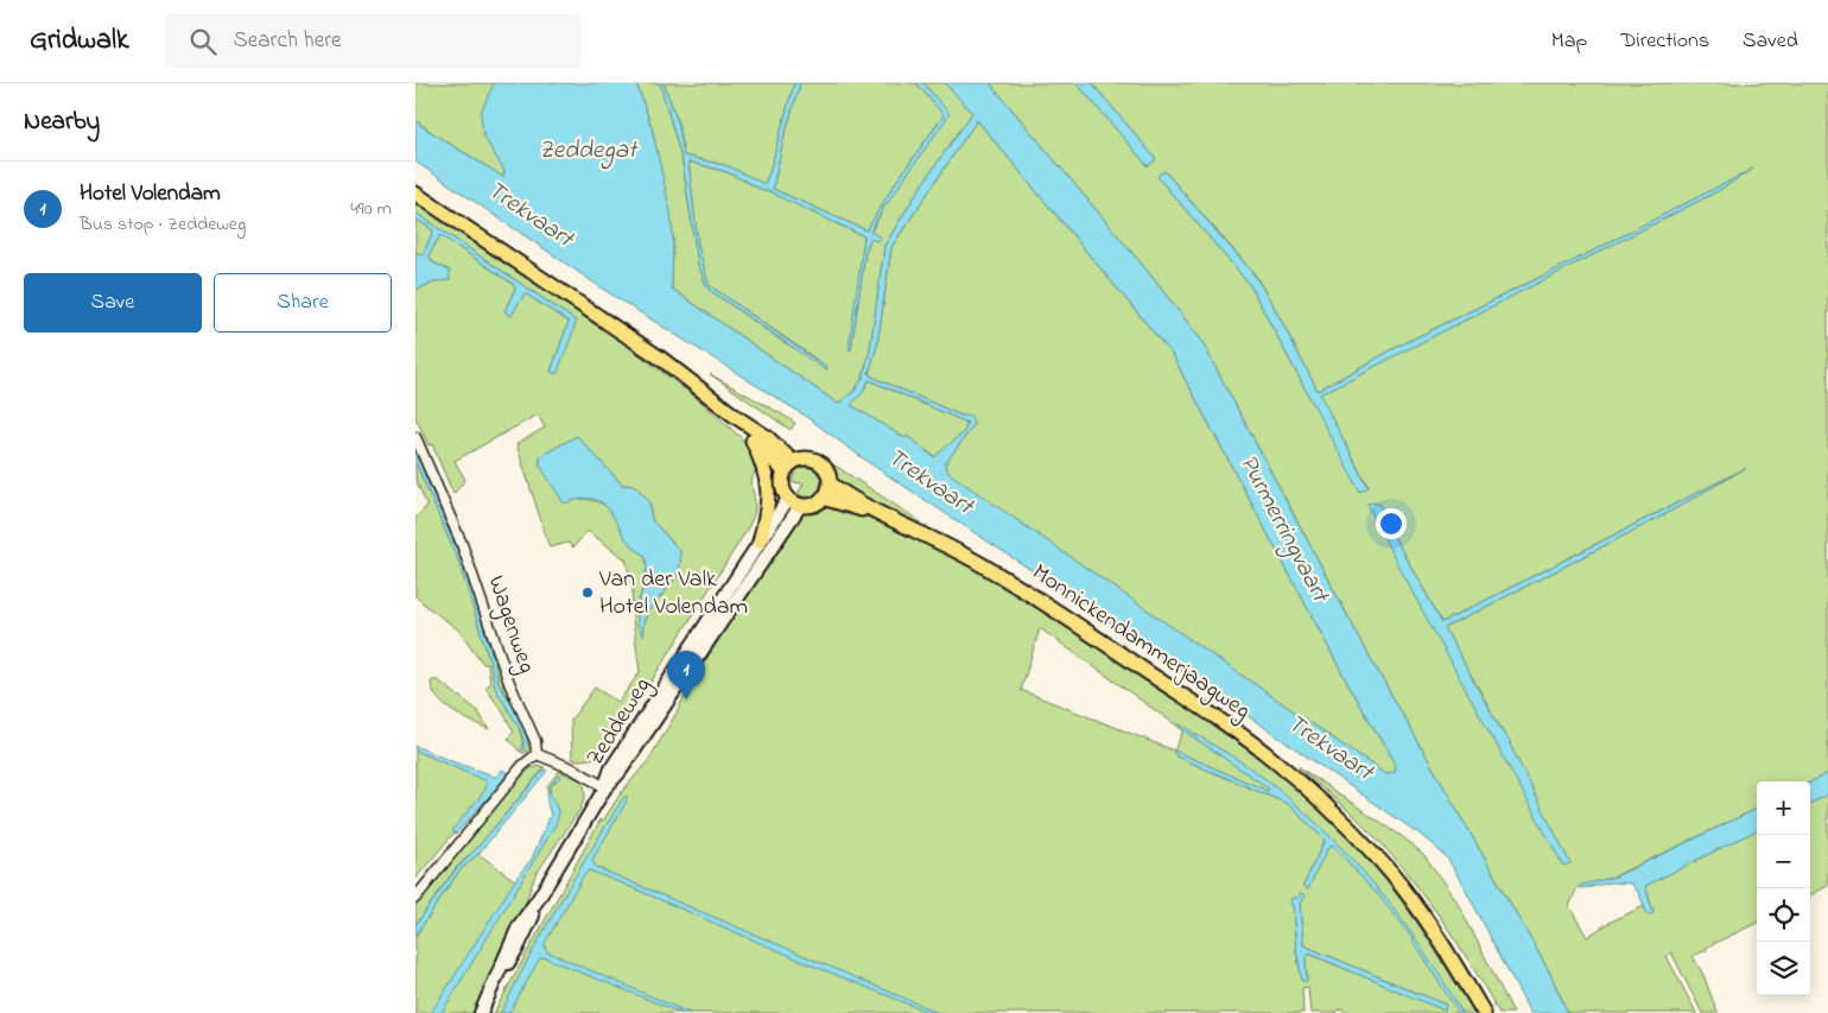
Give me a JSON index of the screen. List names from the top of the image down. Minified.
{"streets":{"main road":["Monnickendammerjaagweg","Zeddeweg"],"street":["Wagenweg"]},"crossings":[["Monnickendammerjaagweg","Zeddeweg"]],"water":["Zeddegat","Trekvaart","Purmerringvaart"],"places":["Van der Valk Hotel Volendam"],"page":{"header":"Gridwalk","search":"Search here","nav":["Map","Directions","Saved"],"heading":"Nearby","list":[{"mark":"1","name":"Hotel Volendam","note":"Bus stop · Zeddeweg","value":"490 m"}],"buttons":["Save","Share"],"pins":"1","map_buttons":["+","−"]}}
